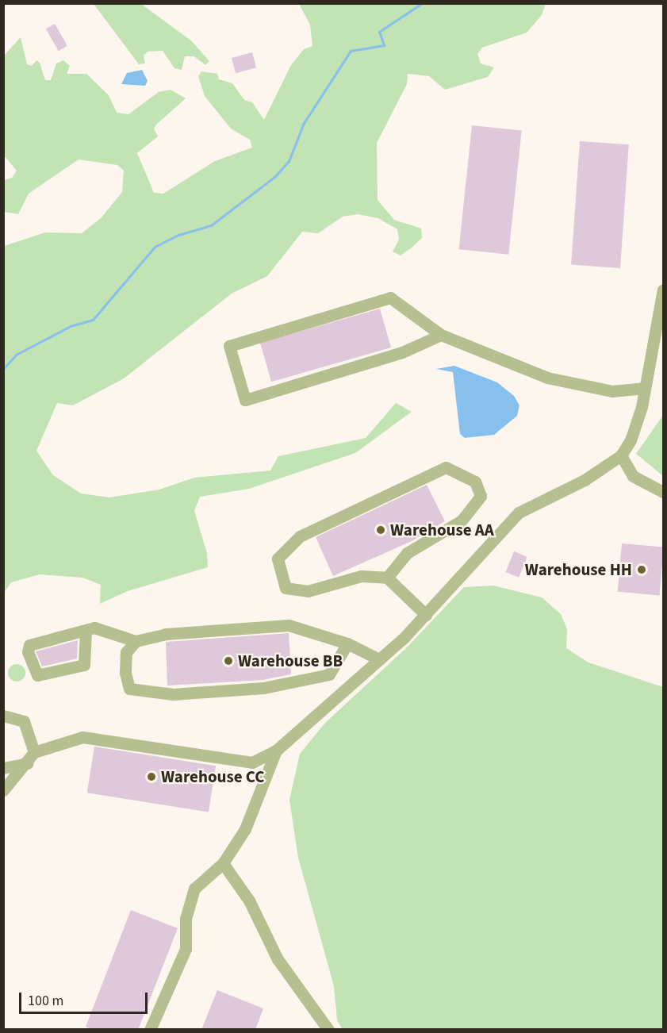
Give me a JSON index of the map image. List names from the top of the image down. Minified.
{"places":["Warehouse AA","Warehouse HH","Warehouse BB","Warehouse CC"],"scale_bar":"100 m"}
